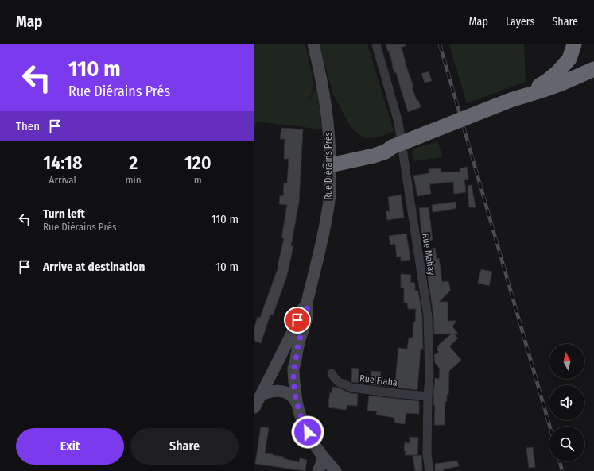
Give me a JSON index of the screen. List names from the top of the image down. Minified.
{"streets":{"main road":["Rue Diérains Prés"],"street":["Rue Mahay","Rue Flaha"]},"crossings":[["Rue Mahay","Rue Flaha"]],"north":"top","page":{"header":"Map","nav":["Map","Layers","Share"],"turn":["110 m","Rue Diérains Prés"],"then":"Then","eta":["14:18","Arrival","2","min","120","m"],"list":[{"name":"Turn left","note":"Rue Diérains Prés","value":"110 m"},{"name":"Arrive at destination","value":"10 m"}],"buttons":["Exit","Share"]}}
